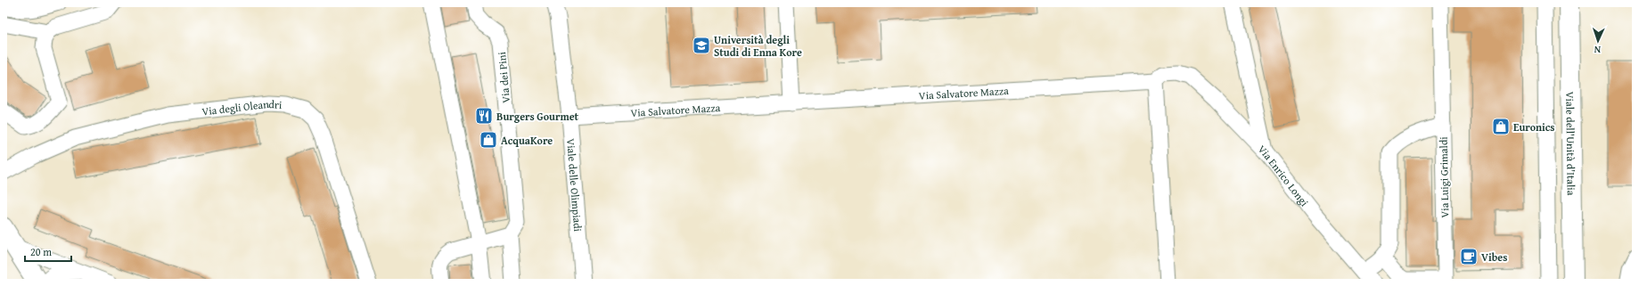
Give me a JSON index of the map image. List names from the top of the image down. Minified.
{"streets":{"main road":["Viale dell'Unità d'Italia"],"street":["Via dei Pini","Via Salvatore Mazza","Via degli Oleandri","Via Enrico Longi","Via Luigi Grimaldi","Viale delle Olimpiadi"]},"crossings":[["Via Salvatore Mazza","Viale delle Olimpiadi"]],"places":{"school or university":["Università degli Studi di Enna Kore"],"restaurant":["Burgers Gourmet"],"shop":["Euronics","AcquaKore"],"cafe":["Vibes"]},"scale_bar":"20 m","north":"bottom"}
